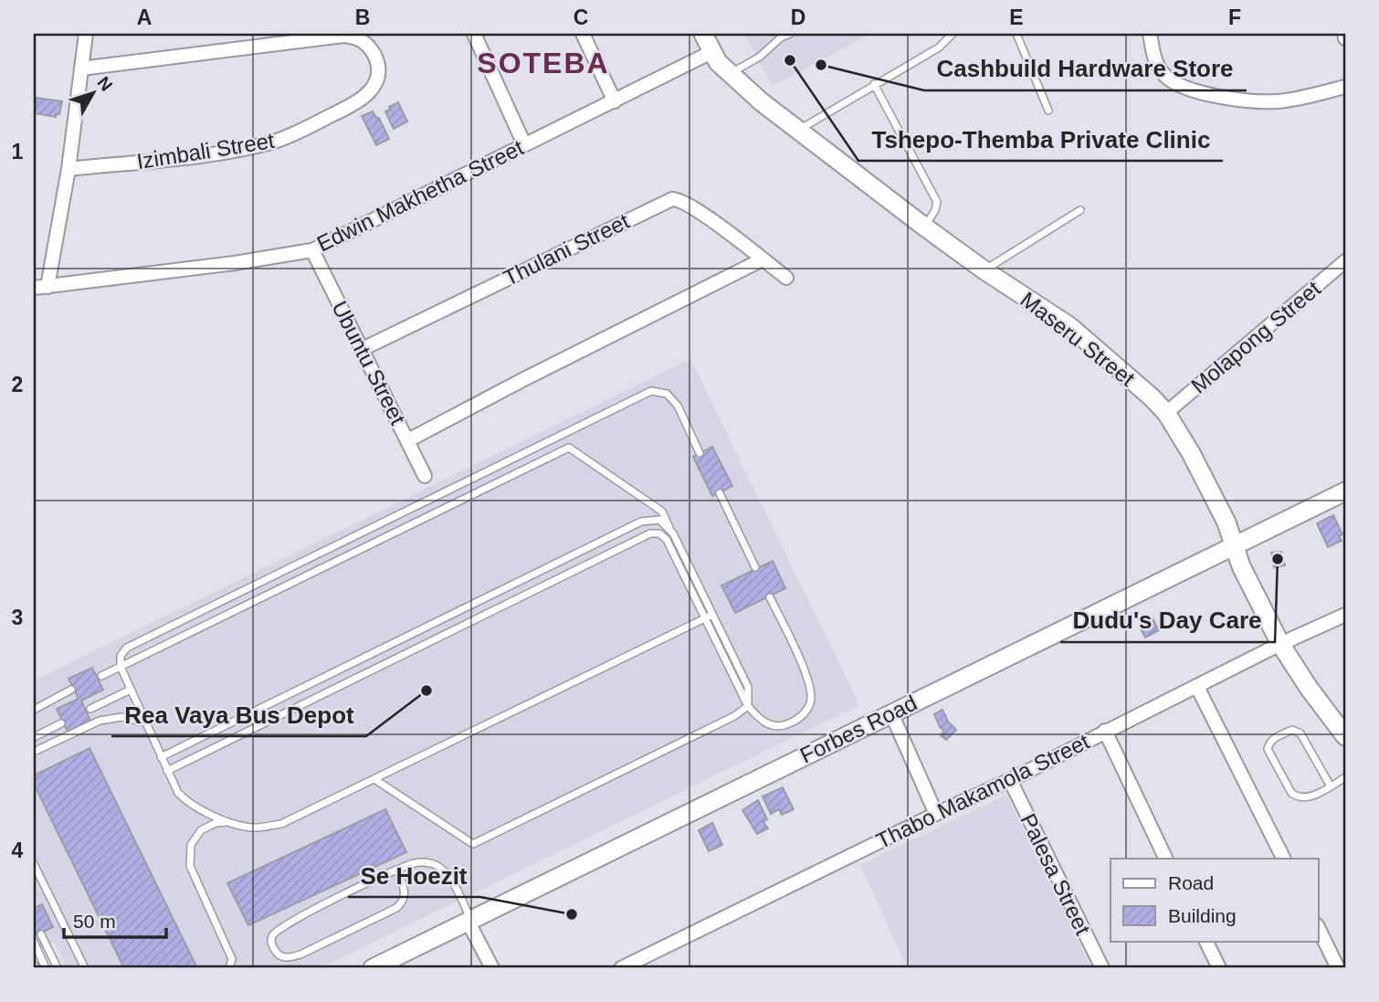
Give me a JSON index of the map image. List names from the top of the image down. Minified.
{"streets":{"street":["Izimbali Street","Edwin Makhetha Street","Thulani Street","Molapong Street","Maseru Street","Ubuntu Street","Forbes Road","Thabo Makamola Street","Palesa Street"]},"crossings":[["Edwin Makhetha Street","Maseru Street"],["Edwin Makhetha Street","Ubuntu Street"],["Thulani Street","Ubuntu Street"],["Molapong Street","Maseru Street"],["Maseru Street","Forbes Road"],["Maseru Street","Thabo Makamola Street"],["Thabo Makamola Street","Palesa Street"]],"districts":["SOTEBA"],"places":["Tshepo-Themba Private Clinic","Cashbuild Hardware Store","Dudu's Day Care","Rea Vaya Bus Depot","Se Hoezit"],"legend":["Road","Building"],"scale_bar":"50 m","north":"top right","grid":{"columns":["A","B","C","D","E","F"],"rows":["1","2","3","4"]}}
